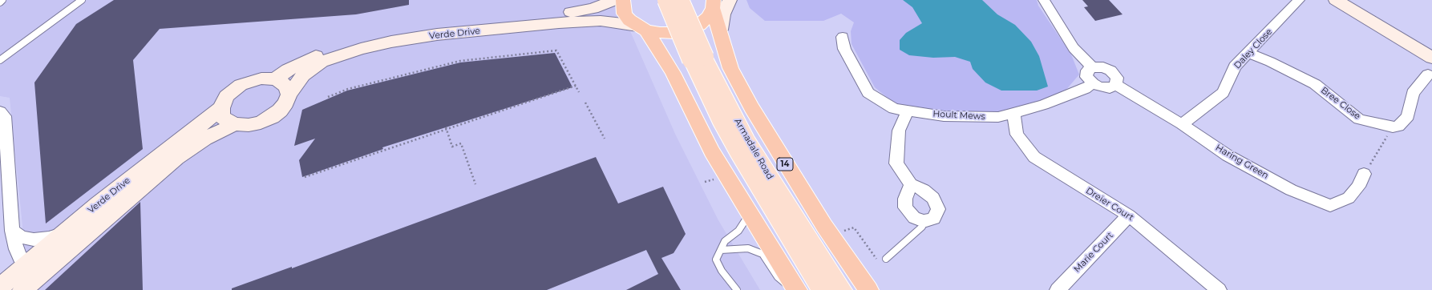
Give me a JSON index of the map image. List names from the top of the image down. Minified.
{"streets":{"highway":["14"],"main road":["Verde Drive","Armadale Road"],"street":["Daley Close","Bree Close","Hoult Mews","Haring Green","Dreier Court","Marie Court"]},"crossings":[["Verde Drive","14"],["Daley Close","Bree Close"],["Daley Close","Haring Green"],["Hoult Mews","Haring Green"],["Hoult Mews","Dreier Court"],["Dreier Court","Marie Court"]]}
